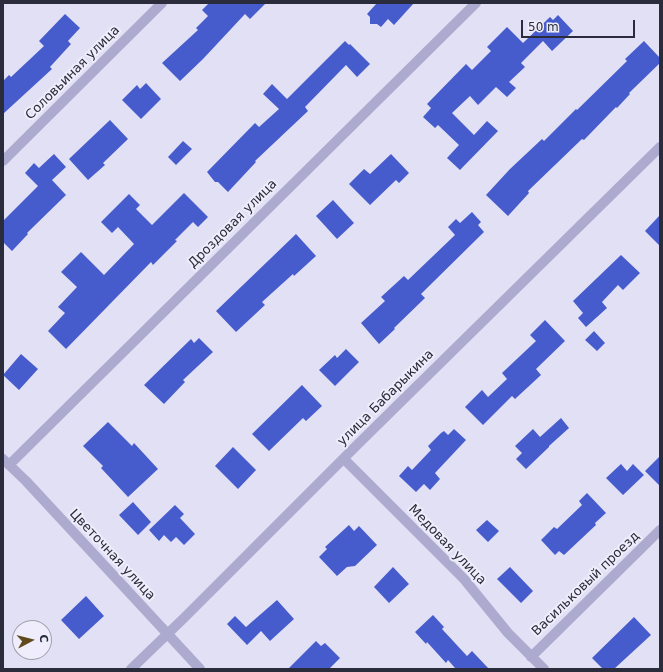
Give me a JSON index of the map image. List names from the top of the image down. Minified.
{"streets":{"street":["Соловьиная улица","Дроздовая улица","улица Бабарыкина","Медовая улица","Цветочная улица","Васильковый проезд"]},"crossings":[["Дроздовая улица","Цветочная улица"],["улица Бабарыкина","Медовая улица"],["улица Бабарыкина","Цветочная улица"],["Медовая улица","Васильковый проезд"]],"scale_bar":"50 m","north":"right"}
